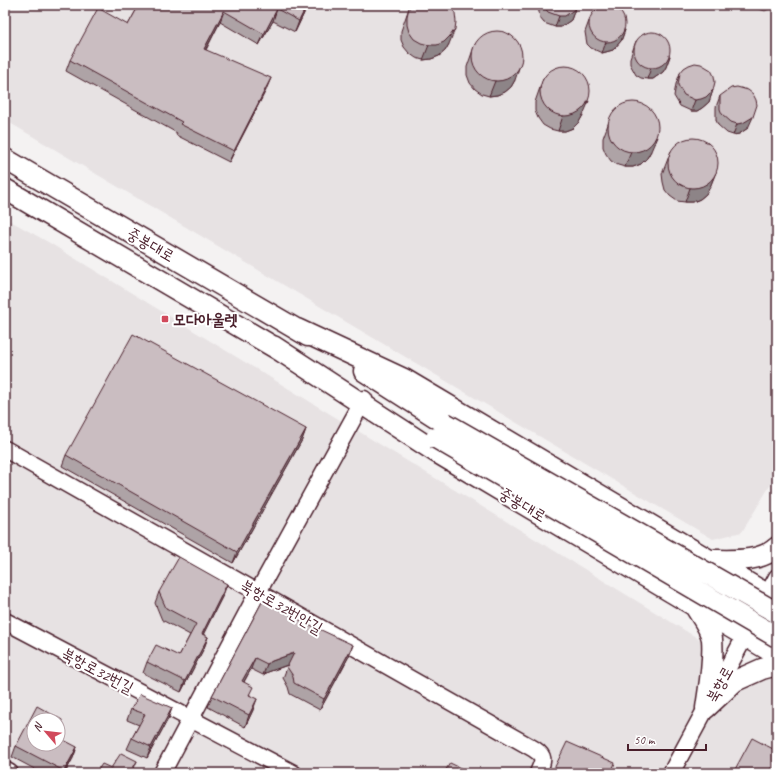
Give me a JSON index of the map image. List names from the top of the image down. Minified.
{"streets":{"main road":["중봉대로"],"street":["북항로32번안길","북항로32번길","북항로"]},"crossings":[["중봉대로","북항로"]],"places":{"transit":["모다아울렛"]},"scale_bar":"50 m","north":"top left"}
